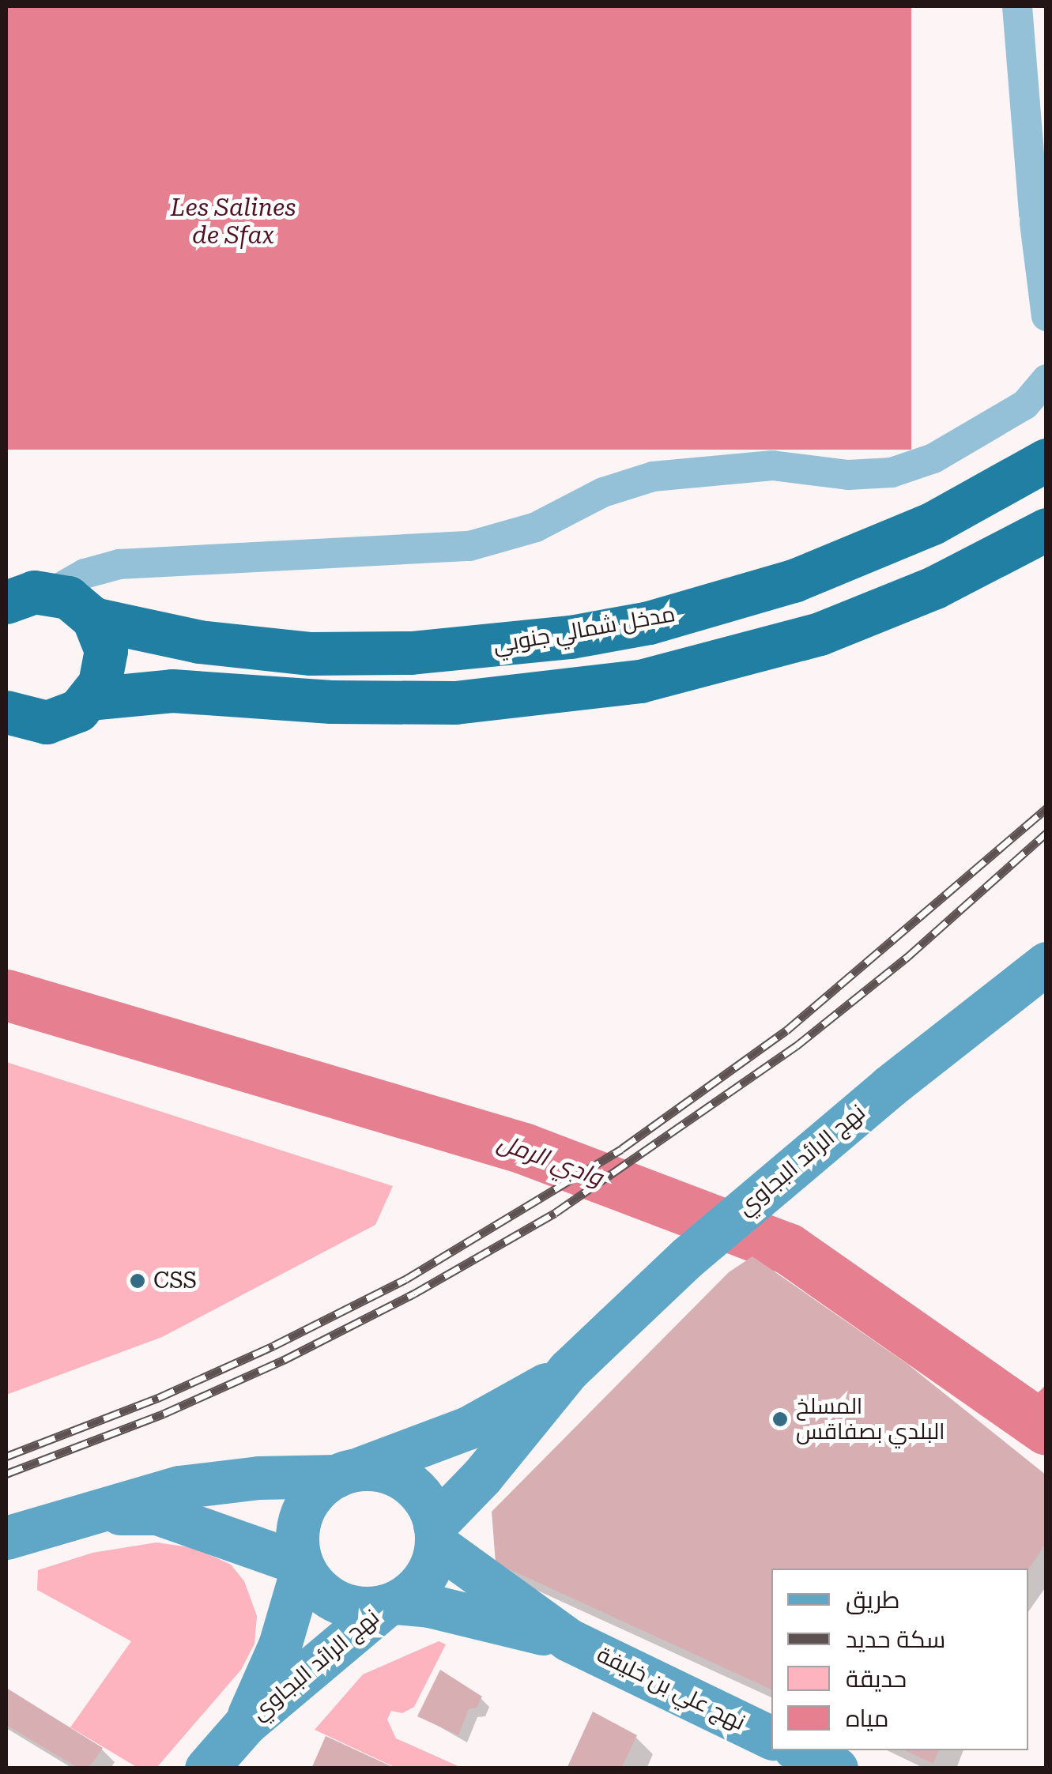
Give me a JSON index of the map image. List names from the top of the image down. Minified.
{"streets":{"highway":["مدخل شمالي جنوبي"],"street":["نهج الرائد البجاوي","نهج علي بن خليفة"]},"crossings":[["نهج الرائد البجاوي","نهج علي بن خليفة"]],"water":["Les Salines de Sfax","وادي الرمل"],"places":["CSS","المسلخ البلدي بصفاقس"],"legend":["طريق","سكة حديد","حديقة","مياه"]}
